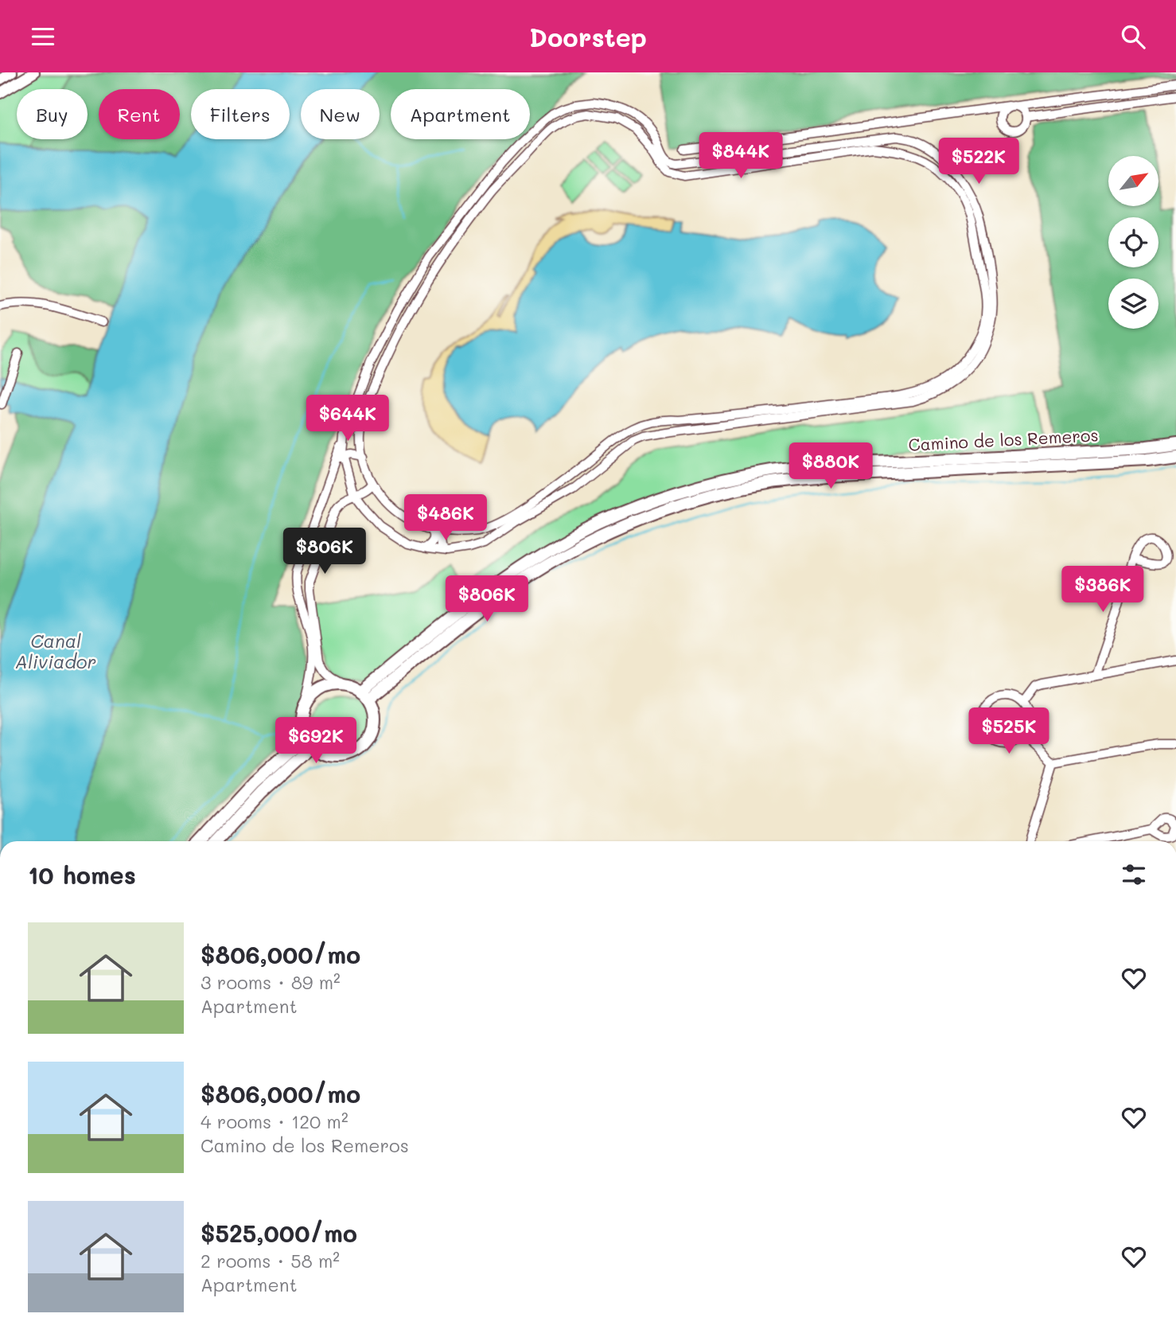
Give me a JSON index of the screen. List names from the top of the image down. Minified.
{"streets":{"main road":["Camino de los Remeros"]},"water":["Canal Aliviador"],"north":"top right","page":{"header":"Doorstep","chip":["Buy","Rent","Filters","New","Apartment"],"price":["$844K","$522K","$644K","$880K","$486K","$806K","$386K","$806K","$525K","$692K"],"heading":"10 homes","list":[{"name":"$806,000/mo","note":"3 rooms · 89 m² · Apartment"},{"name":"$806,000/mo","note":"4 rooms · 120 m² · Camino de los Remeros"},{"name":"$525,000/mo","note":"2 rooms · 58 m² · Apartment"}]}}
